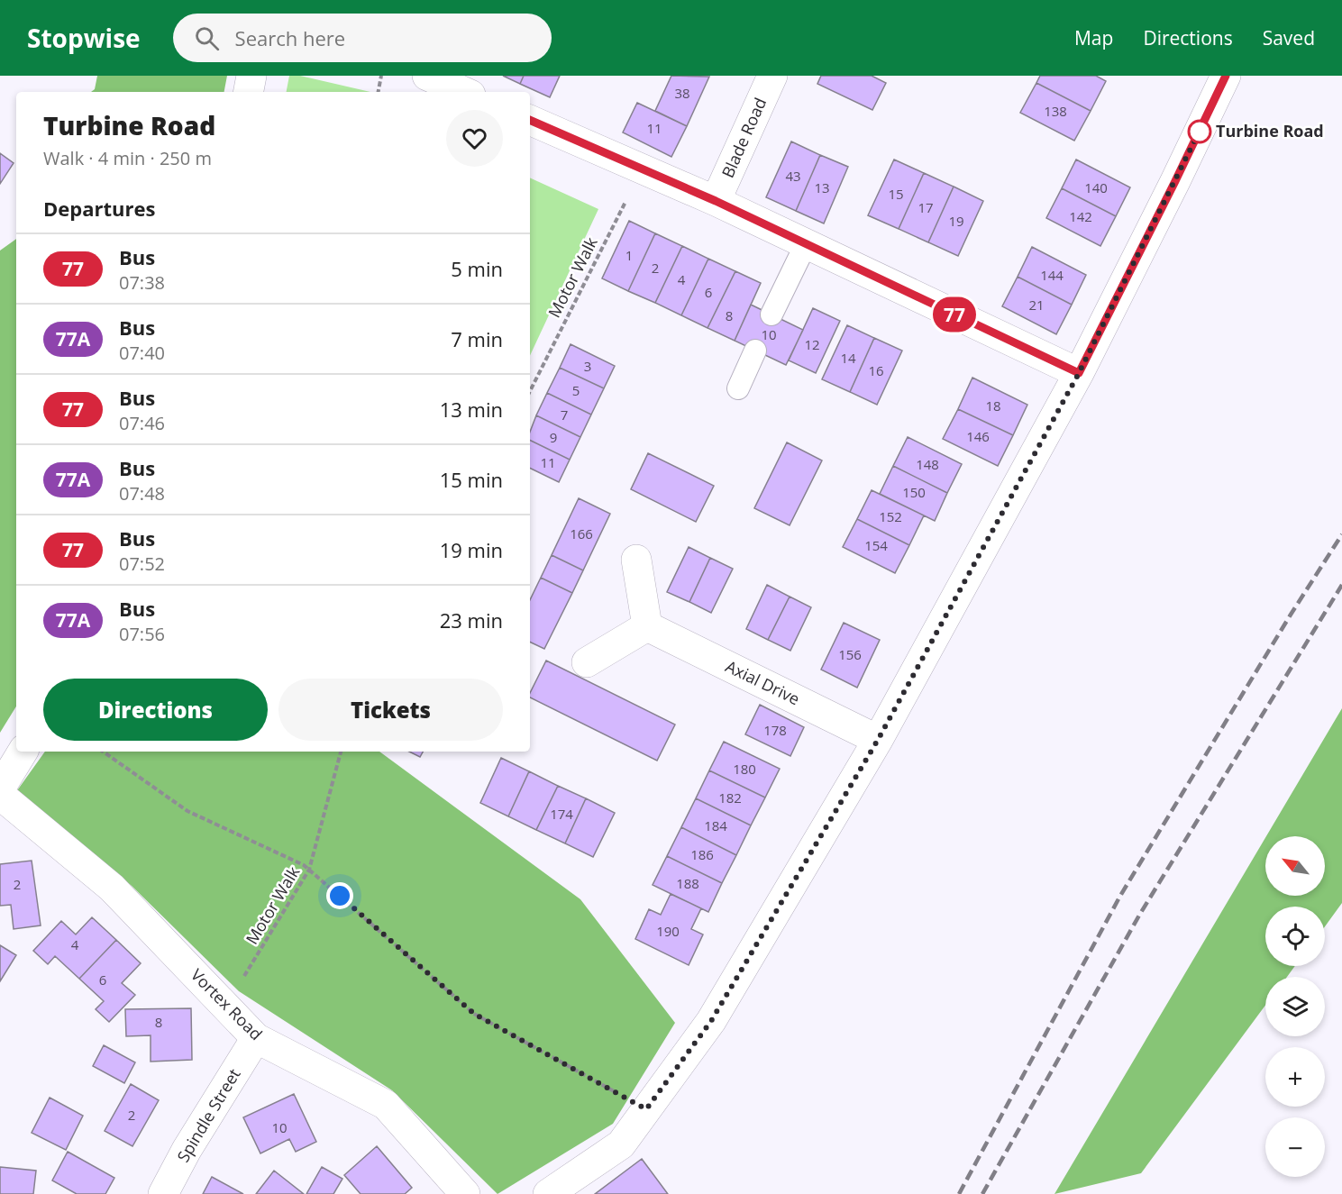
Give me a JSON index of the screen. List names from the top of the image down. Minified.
{"streets":{"street":["Blade Road","Axial Drive","Vortex Road","Spindle Street"],"path":["Motor Walk"]},"crossings":[["Motor Walk","Vortex Road"],["Vortex Road","Spindle Street"]],"places":["Turbine Road"],"lines":["bus line 77"],"house_numbers":["38","138","11","43","13","140","15","17","142","19","1","2","144","4","6","21","8","10","12","14","3","16","5","18","7","146","9","11","148","150","152","166","154","156","178","180","182","174","184","186","188","2","190","4","6","8","2","10"],"north":"top left","page":{"header":"Stopwise","search":"Search here","nav":["Map","Directions","Saved"],"on_map":"77","heading":[["Turbine Road","Walk · 4 min · 250 m"],"Departures"],"list":[{"mark":"77","name":"Bus","note":"07:38","value":"5 min"},{"mark":"77A","name":"Bus","note":"07:40","value":"7 min"},{"mark":"77","name":"Bus","note":"07:46","value":"13 min"},{"mark":"77A","name":"Bus","note":"07:48","value":"15 min"},{"mark":"77","name":"Bus","note":"07:52","value":"19 min"},{"mark":"77A","name":"Bus","note":"07:56","value":"23 min"}],"buttons":["Directions","Tickets"],"map_buttons":["+","−"]}}
